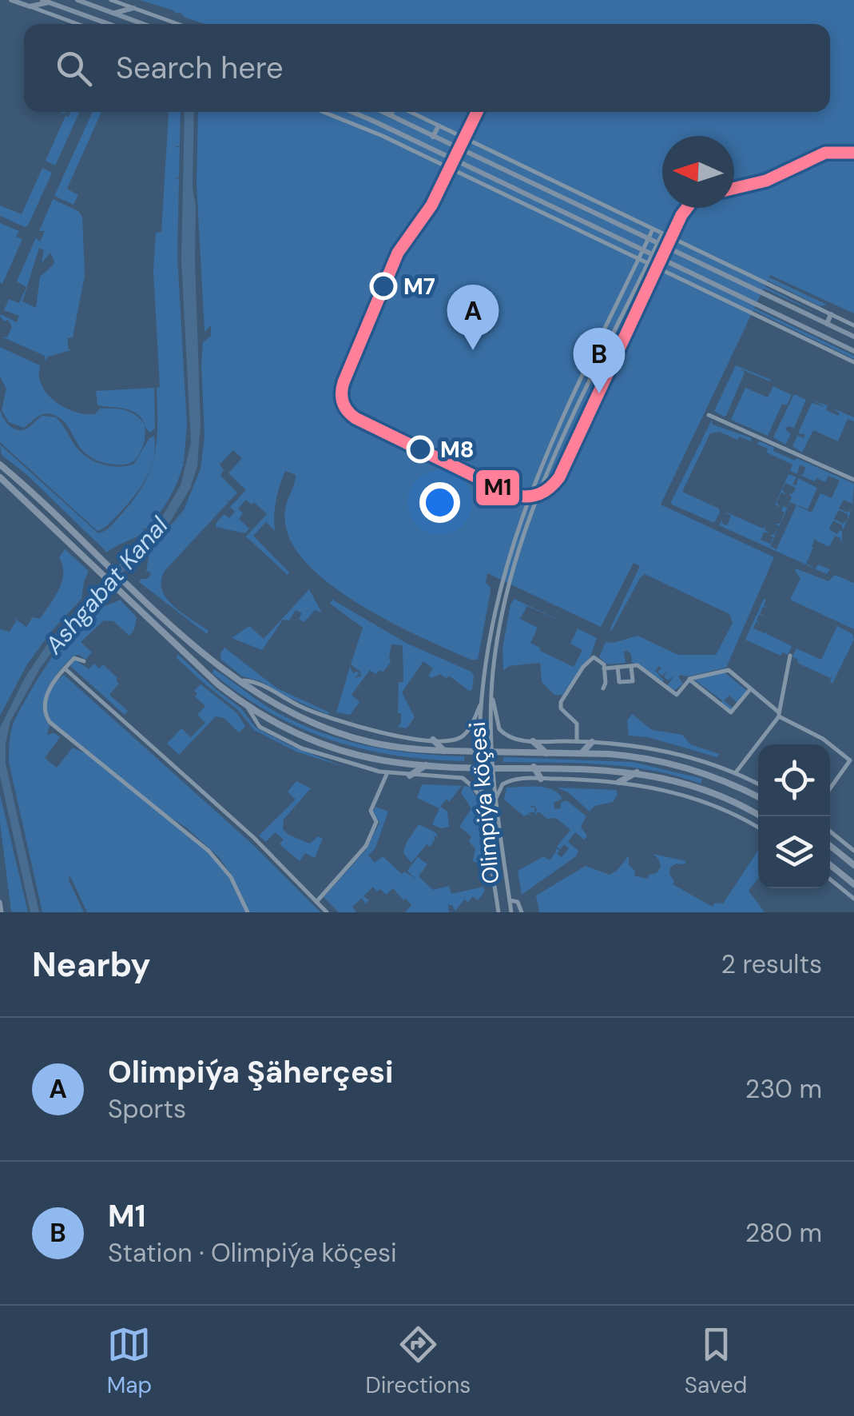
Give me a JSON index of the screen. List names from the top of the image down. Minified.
{"streets":{"street":["Olimpiýa köçesi"]},"water":["Ashgabat Kanal"],"places":["M7","M8"],"lines":["transit line M1"],"north":"left","page":{"search":"Search here","pins":["A","B"],"heading":["Nearby","2 results"],"list":[{"mark":"A","name":"Olimpiýa Şäherçesi","note":"Sports","value":"230 m"},{"mark":"B","name":"M1","note":"Station · Olimpiýa köçesi","value":"280 m"}],"nav":["Map","Directions","Saved"]}}
